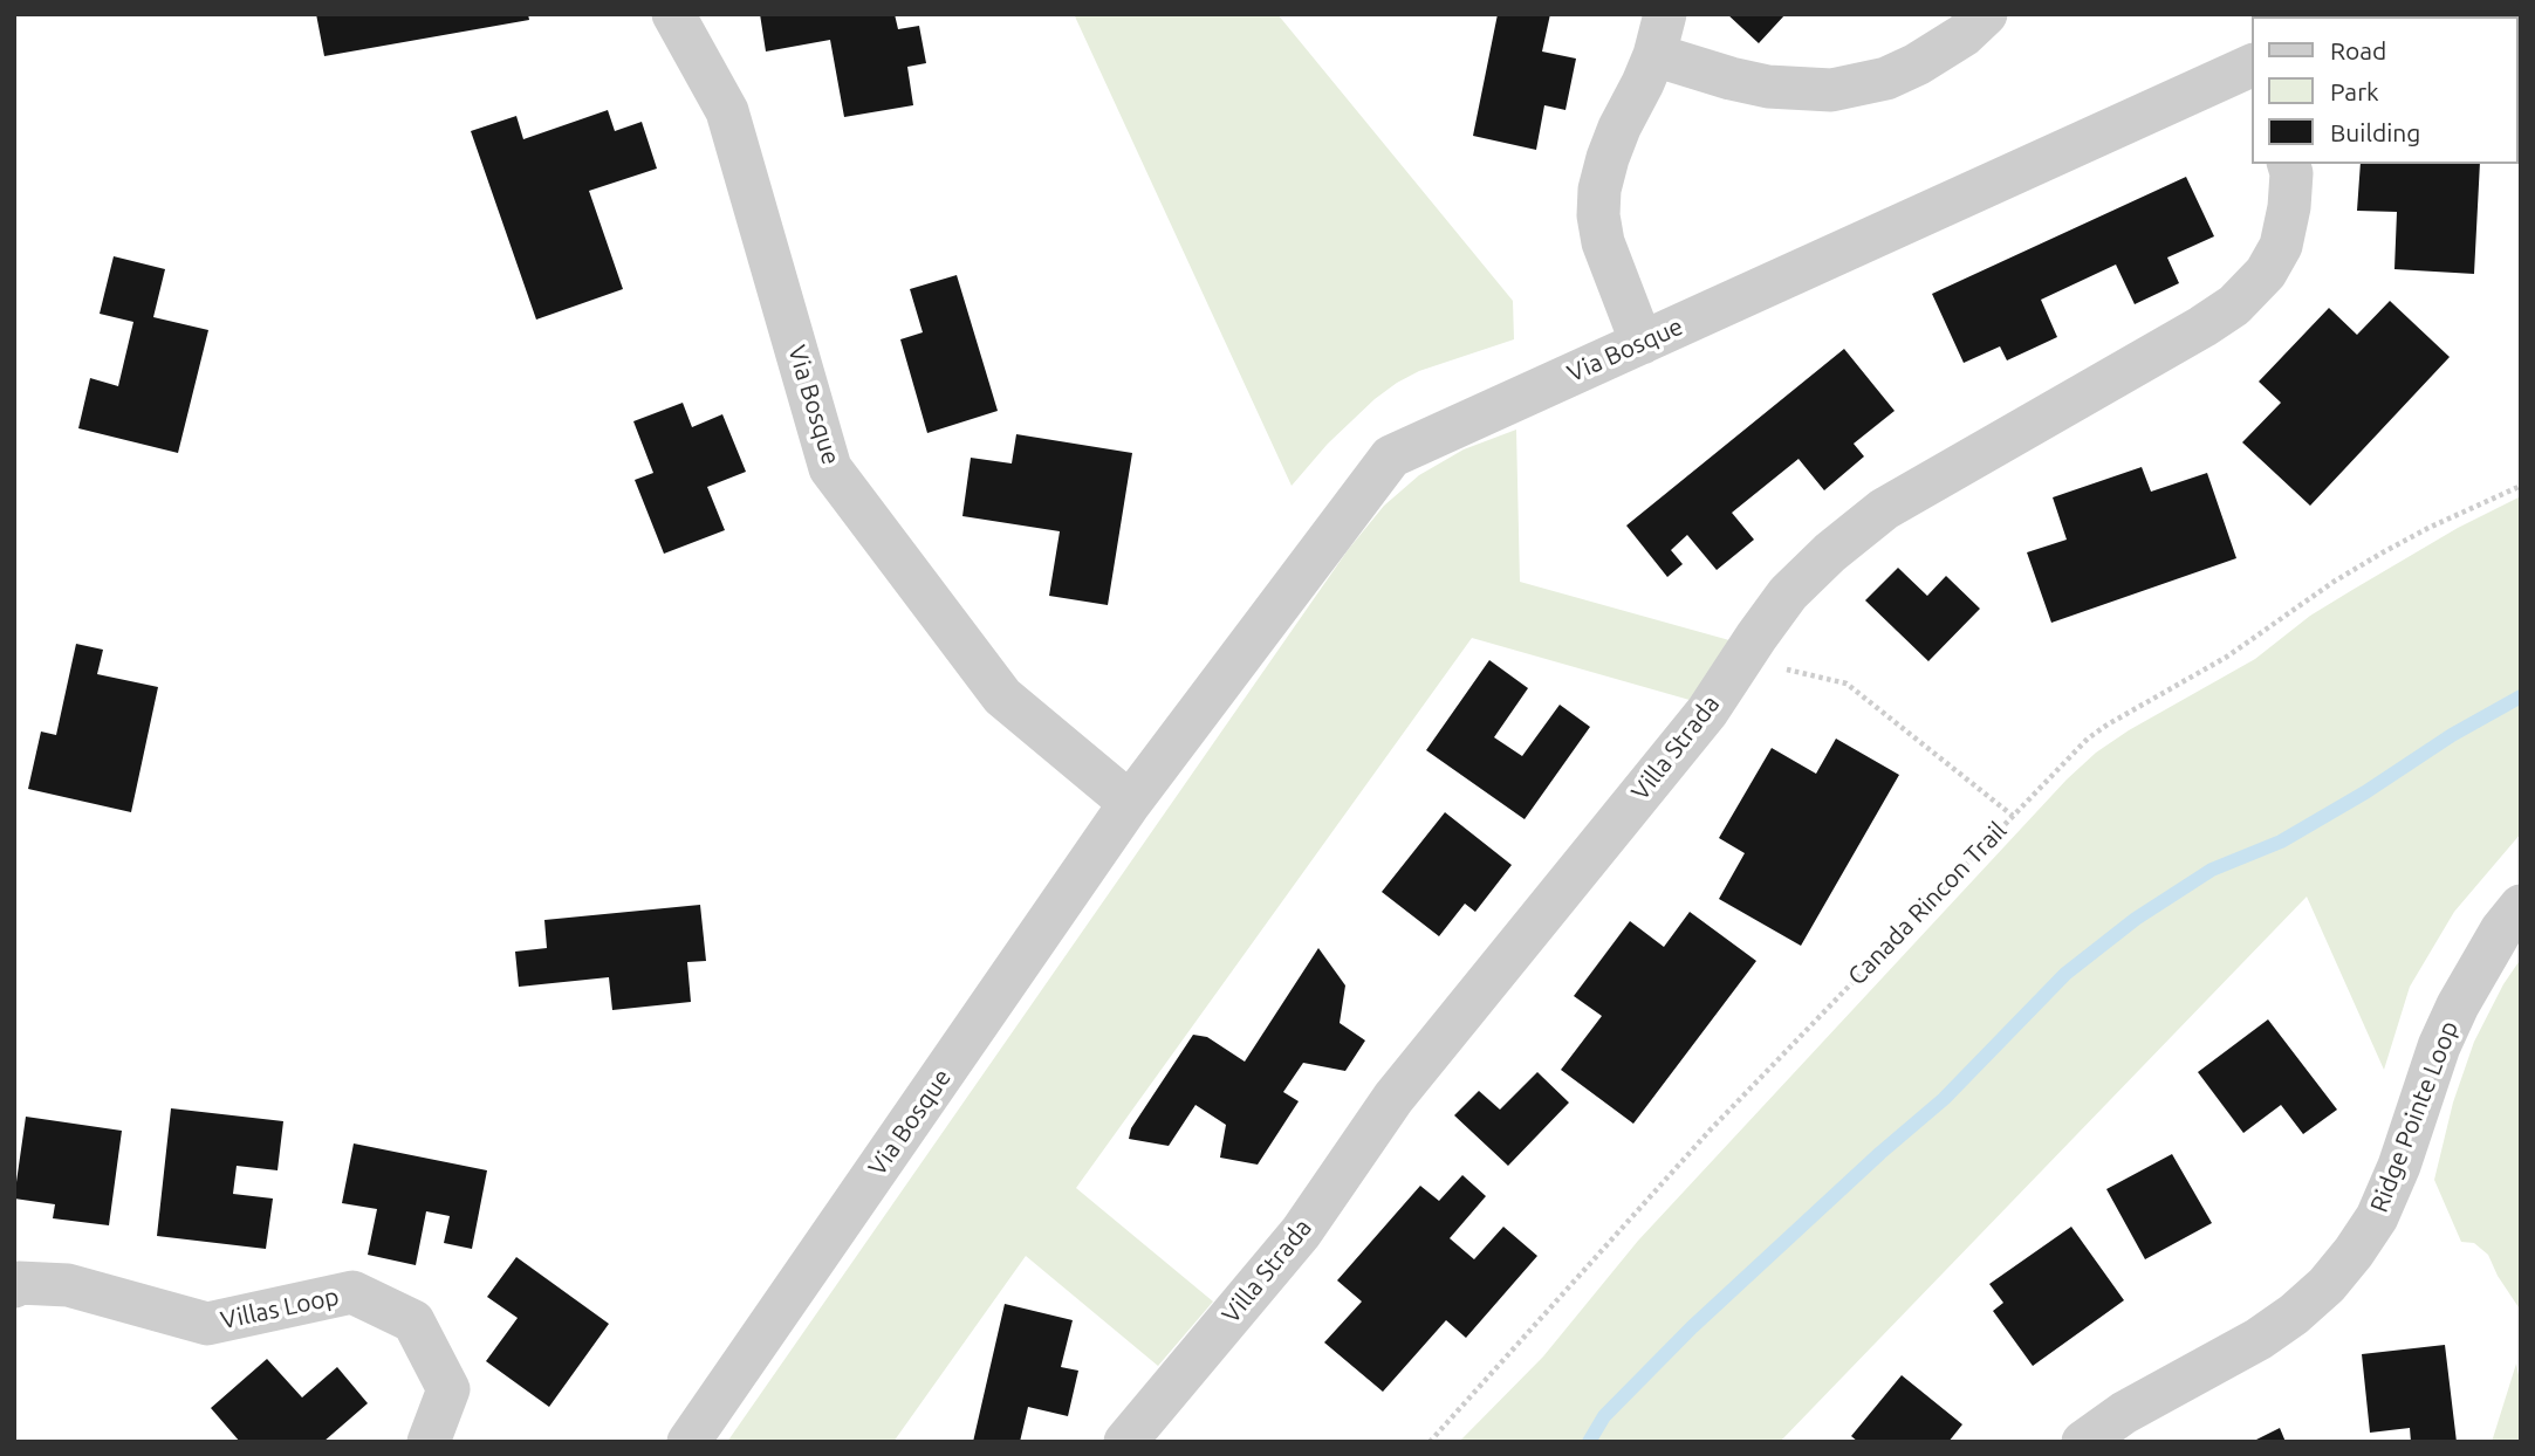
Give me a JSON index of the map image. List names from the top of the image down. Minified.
{"streets":{"street":["Via Bosque","Villa Strada","Ridge Pointe Loop","Villas Loop"],"path":["Canada Rincon Trail"]},"legend":["Road","Park","Building"]}
